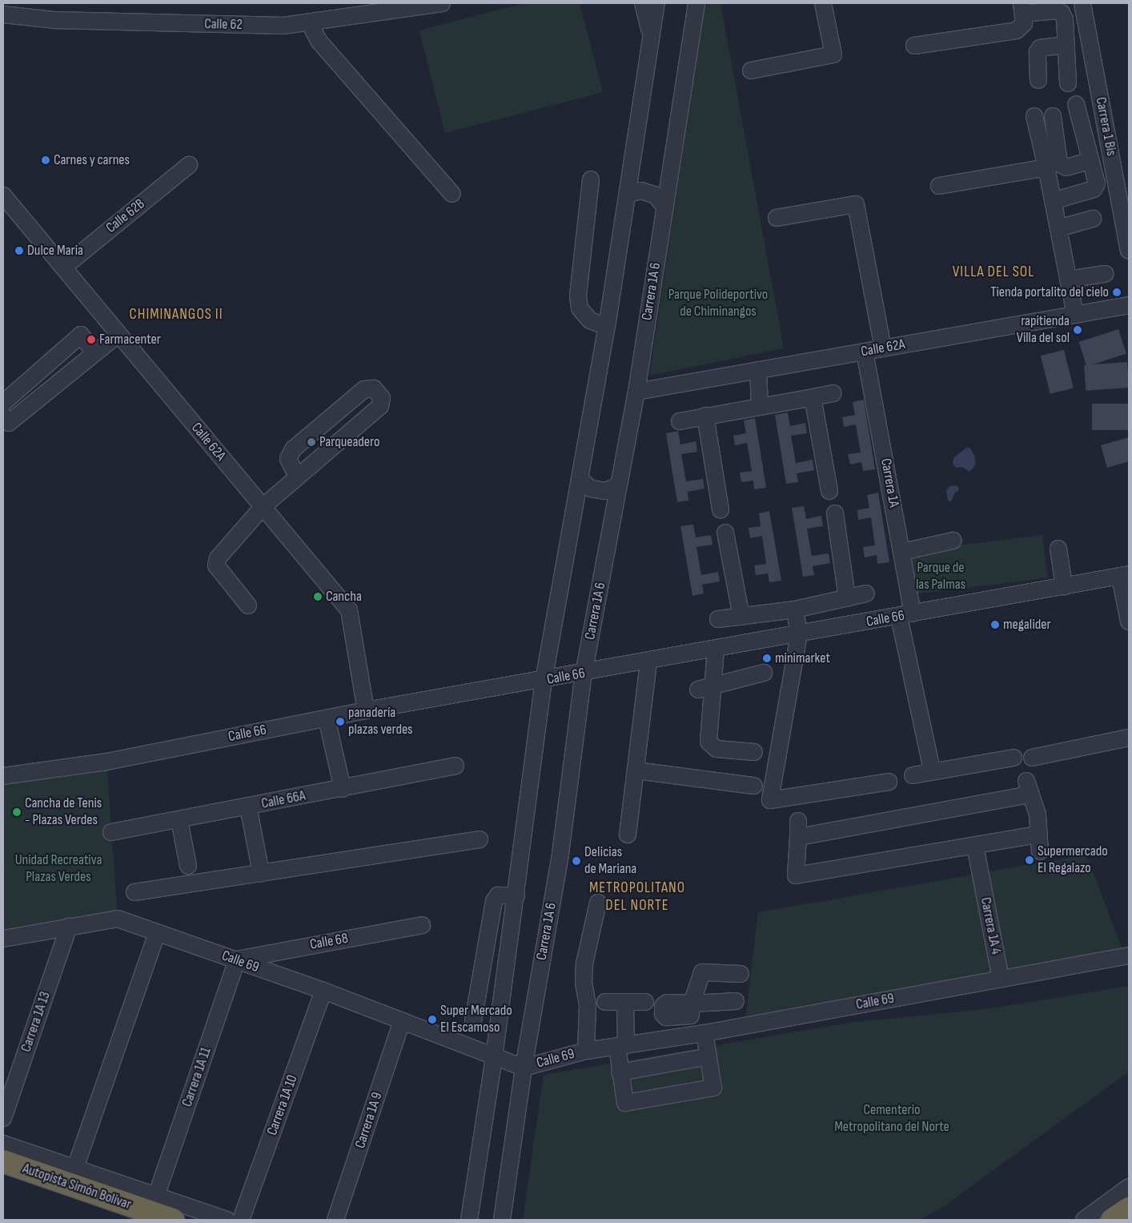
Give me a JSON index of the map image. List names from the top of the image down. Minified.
{"streets":{"highway":["Autopista Simón Bolívar"],"street":["Calle 62","Carrera 1 Bis","Calle 62B","Carrera 1A 6","Calle 62A","Carrera 1A","Calle 66","Calle 66A","Carrera 1A 4","Calle 68","Calle 69","Carrera 1A 13","Carrera 1A 11","Carrera 1A 10","Carrera 1A 9"]},"crossings":[["Calle 62B","Calle 62A"],["Carrera 1A 6","Calle 62A"],["Carrera 1A 6","Calle 66"],["Carrera 1A 6","Calle 69"],["Calle 62A","Carrera 1A"],["Calle 62A","Calle 66"],["Carrera 1A","Calle 66"],["Carrera 1A 4","Calle 69"],["Calle 68","Calle 69"],["Calle 68","Carrera 1A 11"],["Calle 69","Carrera 1A 13"],["Calle 69","Carrera 1A 11"],["Calle 69","Carrera 1A 10"],["Calle 69","Carrera 1A 9"],["Carrera 1A 11","Autopista Simón Bolívar"]],"districts":["VILLA DEL SOL","CHIMINANGOS II","METROPOLITANO DEL NORTE"],"parks":["Parque Polideportivo de Chiminangos","Parque de las Palmas","Unidad Recreativa Plazas Verdes","Cementerio Metropolitano del Norte"],"places":["Carnes y carnes","Dulce Maria","Tienda portalito del cielo","rapitienda Villa del sol","Farmacenter","Parqueadero","Cancha","megalider","minimarket","panadería plazas verdes","Cancha de Tenis - Plazas Verdes","Supermercado El Regalazo","Delicias de Mariana","Super Mercado El Escamoso"]}
